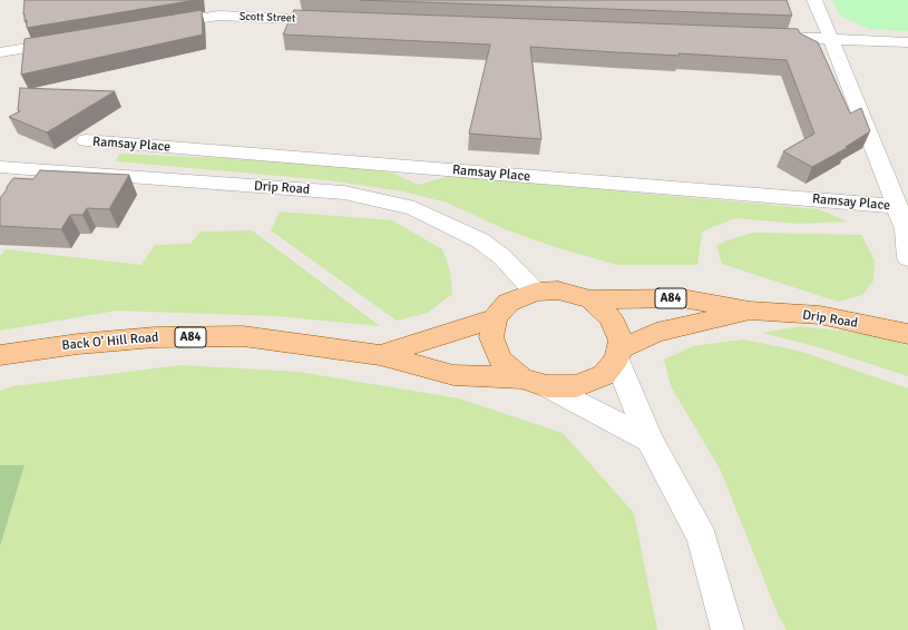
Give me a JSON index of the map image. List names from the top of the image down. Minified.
{"streets":{"main road":["Drip Road","A84","Back O' Hill Road"],"street":["Scott Street","Ramsay Place"]},"crossings":[["Drip Road","A84"],["A84","Back O' Hill Road"]]}
